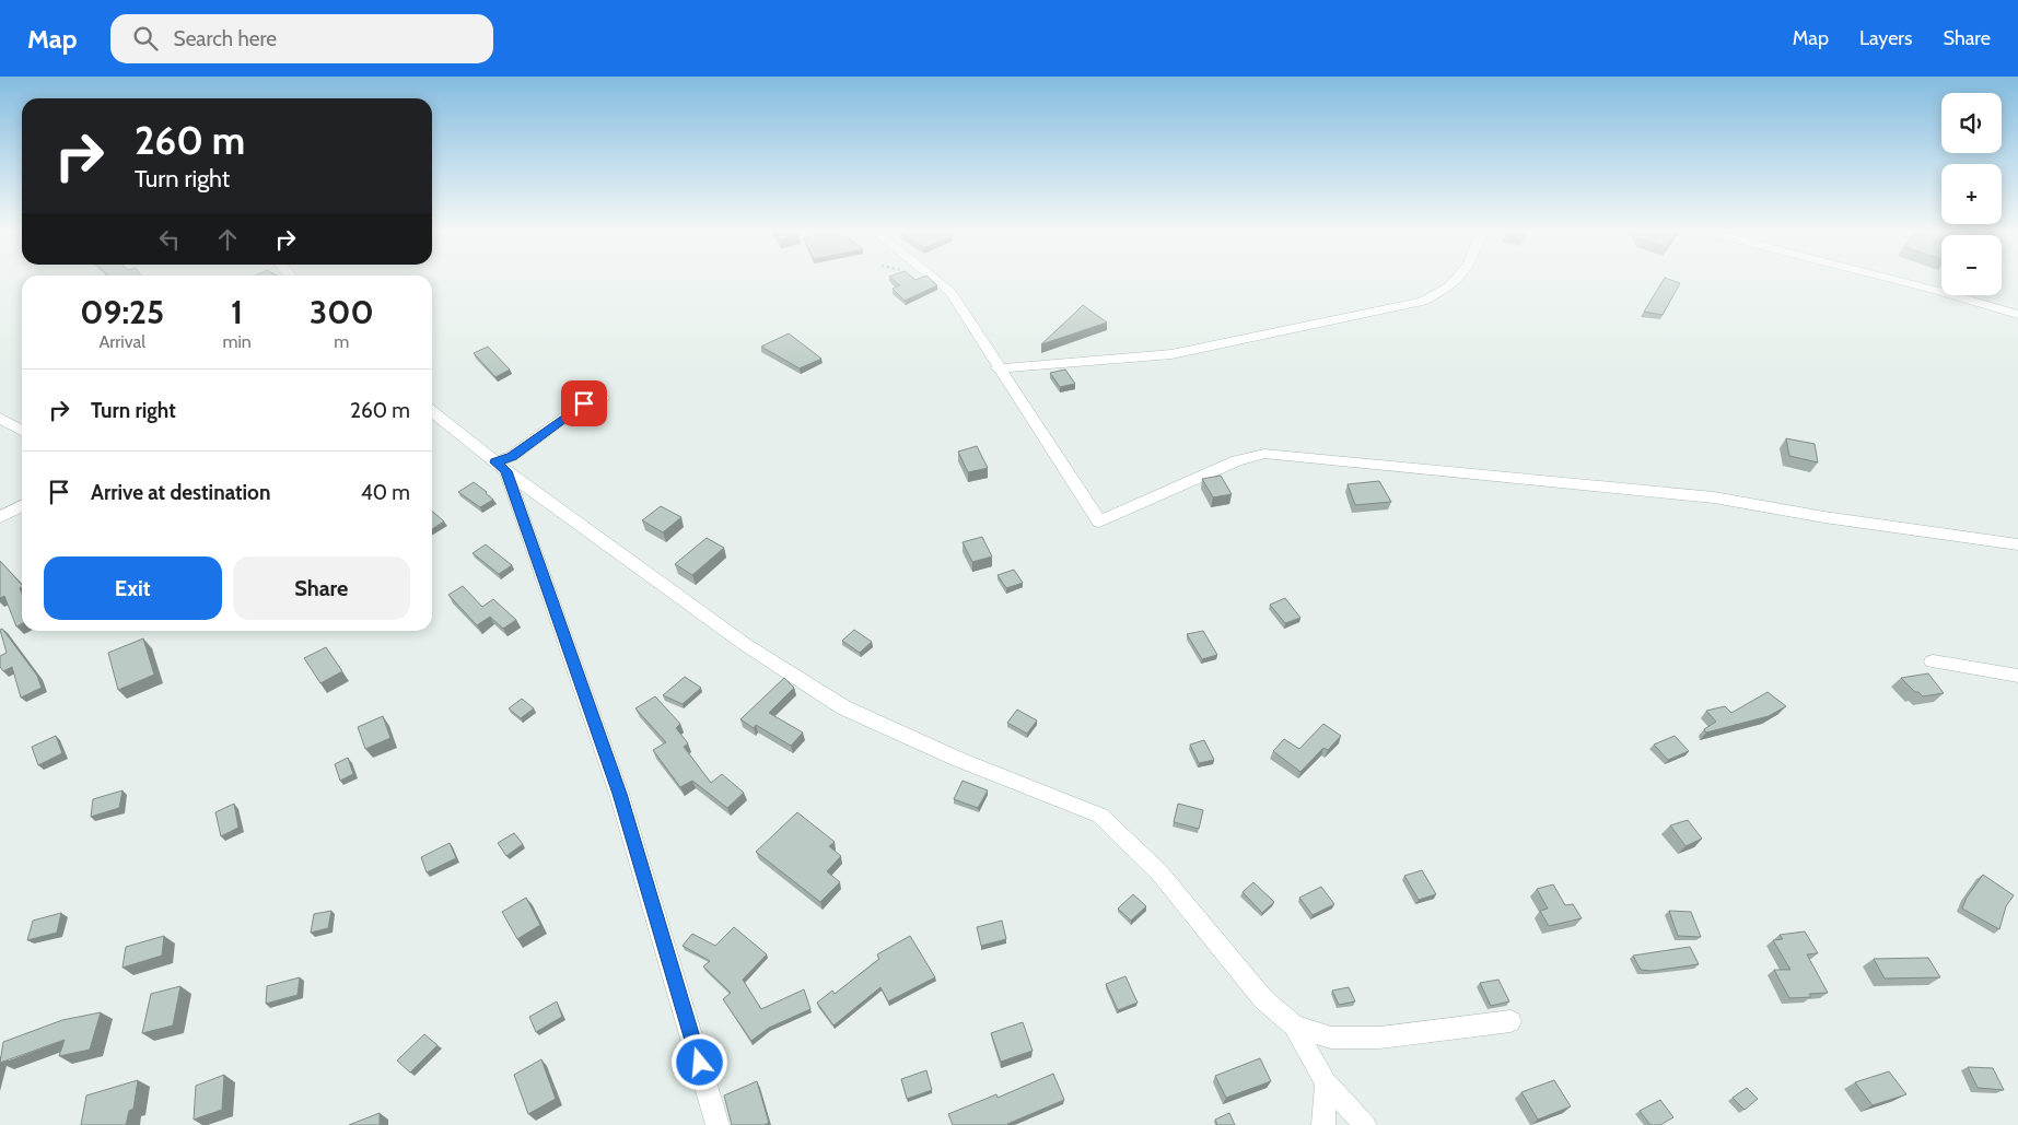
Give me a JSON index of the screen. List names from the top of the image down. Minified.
{"page":{"header":"Map","search":"Search here","nav":["Map","Layers","Share"],"map_buttons":["+","−"],"turn":["260 m","Turn right"],"eta":["09:25","Arrival","1","min","300","m"],"list":[{"name":"Turn right","value":"260 m"},{"name":"Arrive at destination","value":"40 m"}],"buttons":["Exit","Share"]}}
